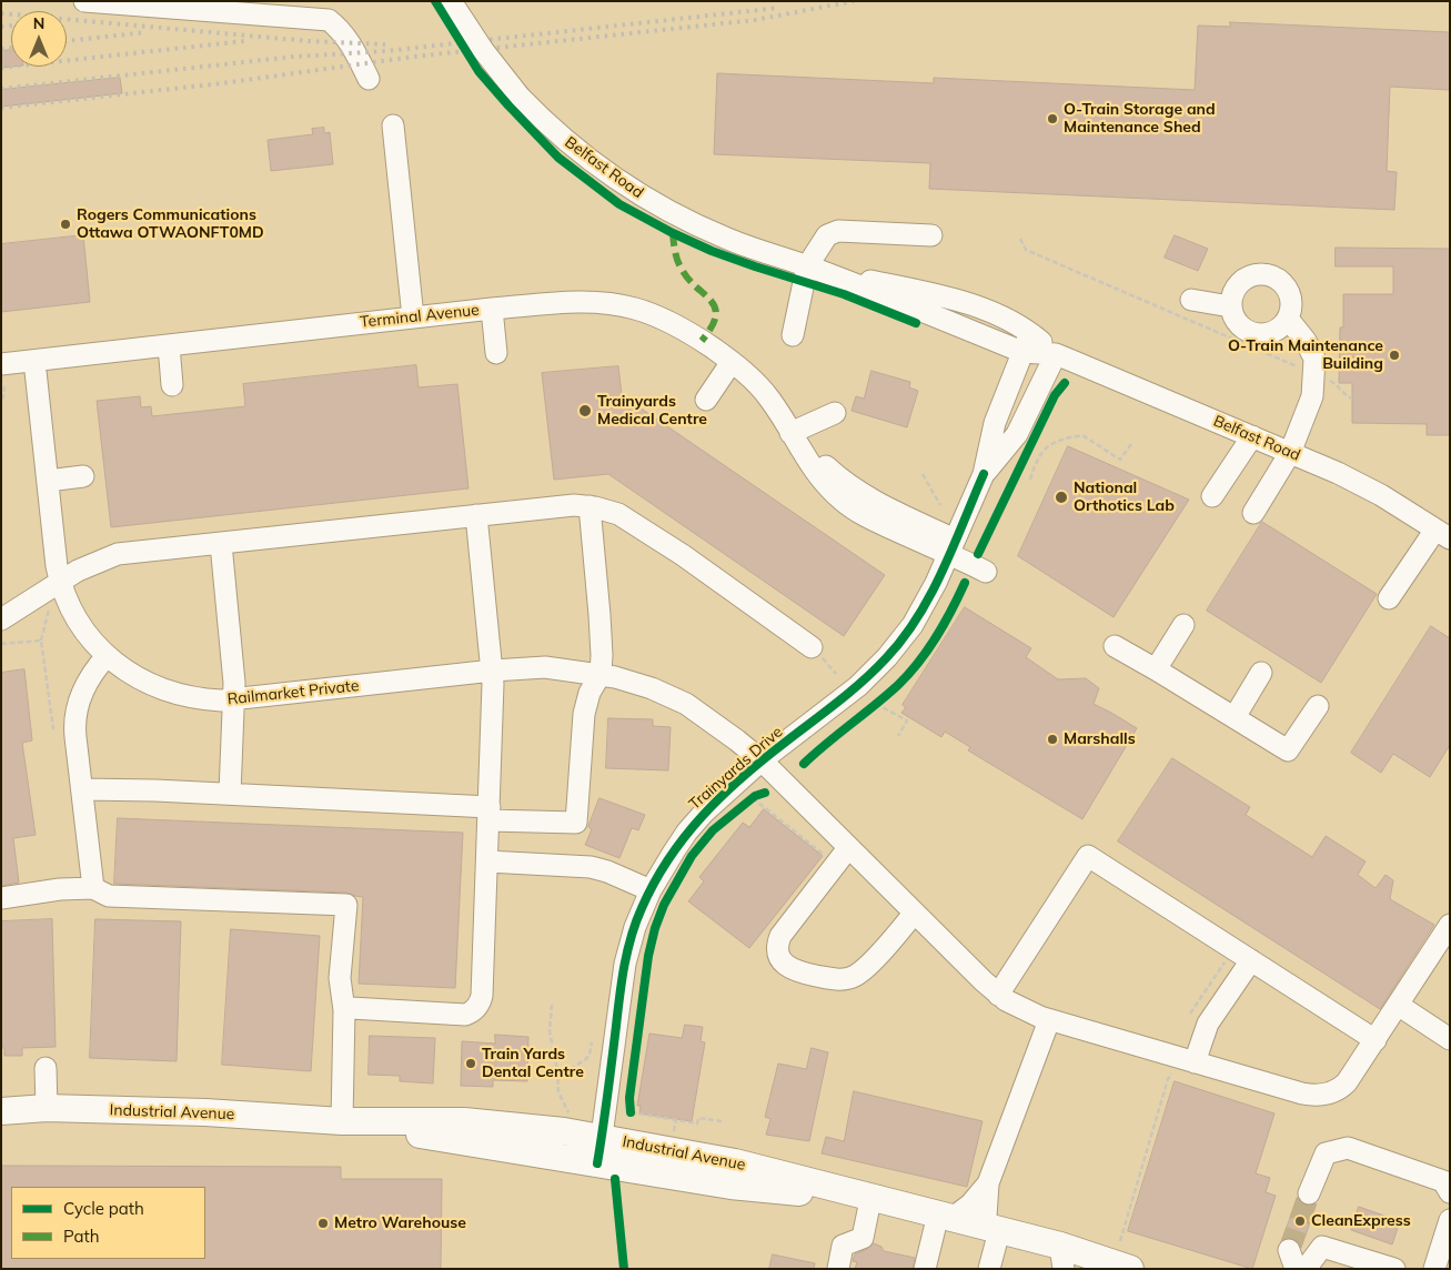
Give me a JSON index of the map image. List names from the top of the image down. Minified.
{"streets":{"main road":["Industrial Avenue"],"street":["Belfast Road","Terminal Avenue","Railmarket Private","Trainyards Drive"]},"crossings":[["Belfast Road","Trainyards Drive"],["Terminal Avenue","Railmarket Private"],["Terminal Avenue","Trainyards Drive"],["Railmarket Private","Trainyards Drive"],["Trainyards Drive","Industrial Avenue"]],"places":["O-Train Storage and Maintenance Shed","Rogers Communications Ottawa OTWAONFT0MD","O-Train Maintenance Building","Trainyards Medical Centre","National Orthotics Lab","Marshalls","Train Yards Dental Centre","CleanExpress","Metro Warehouse"],"legend":["Cycle path","Path"],"north":"top"}
